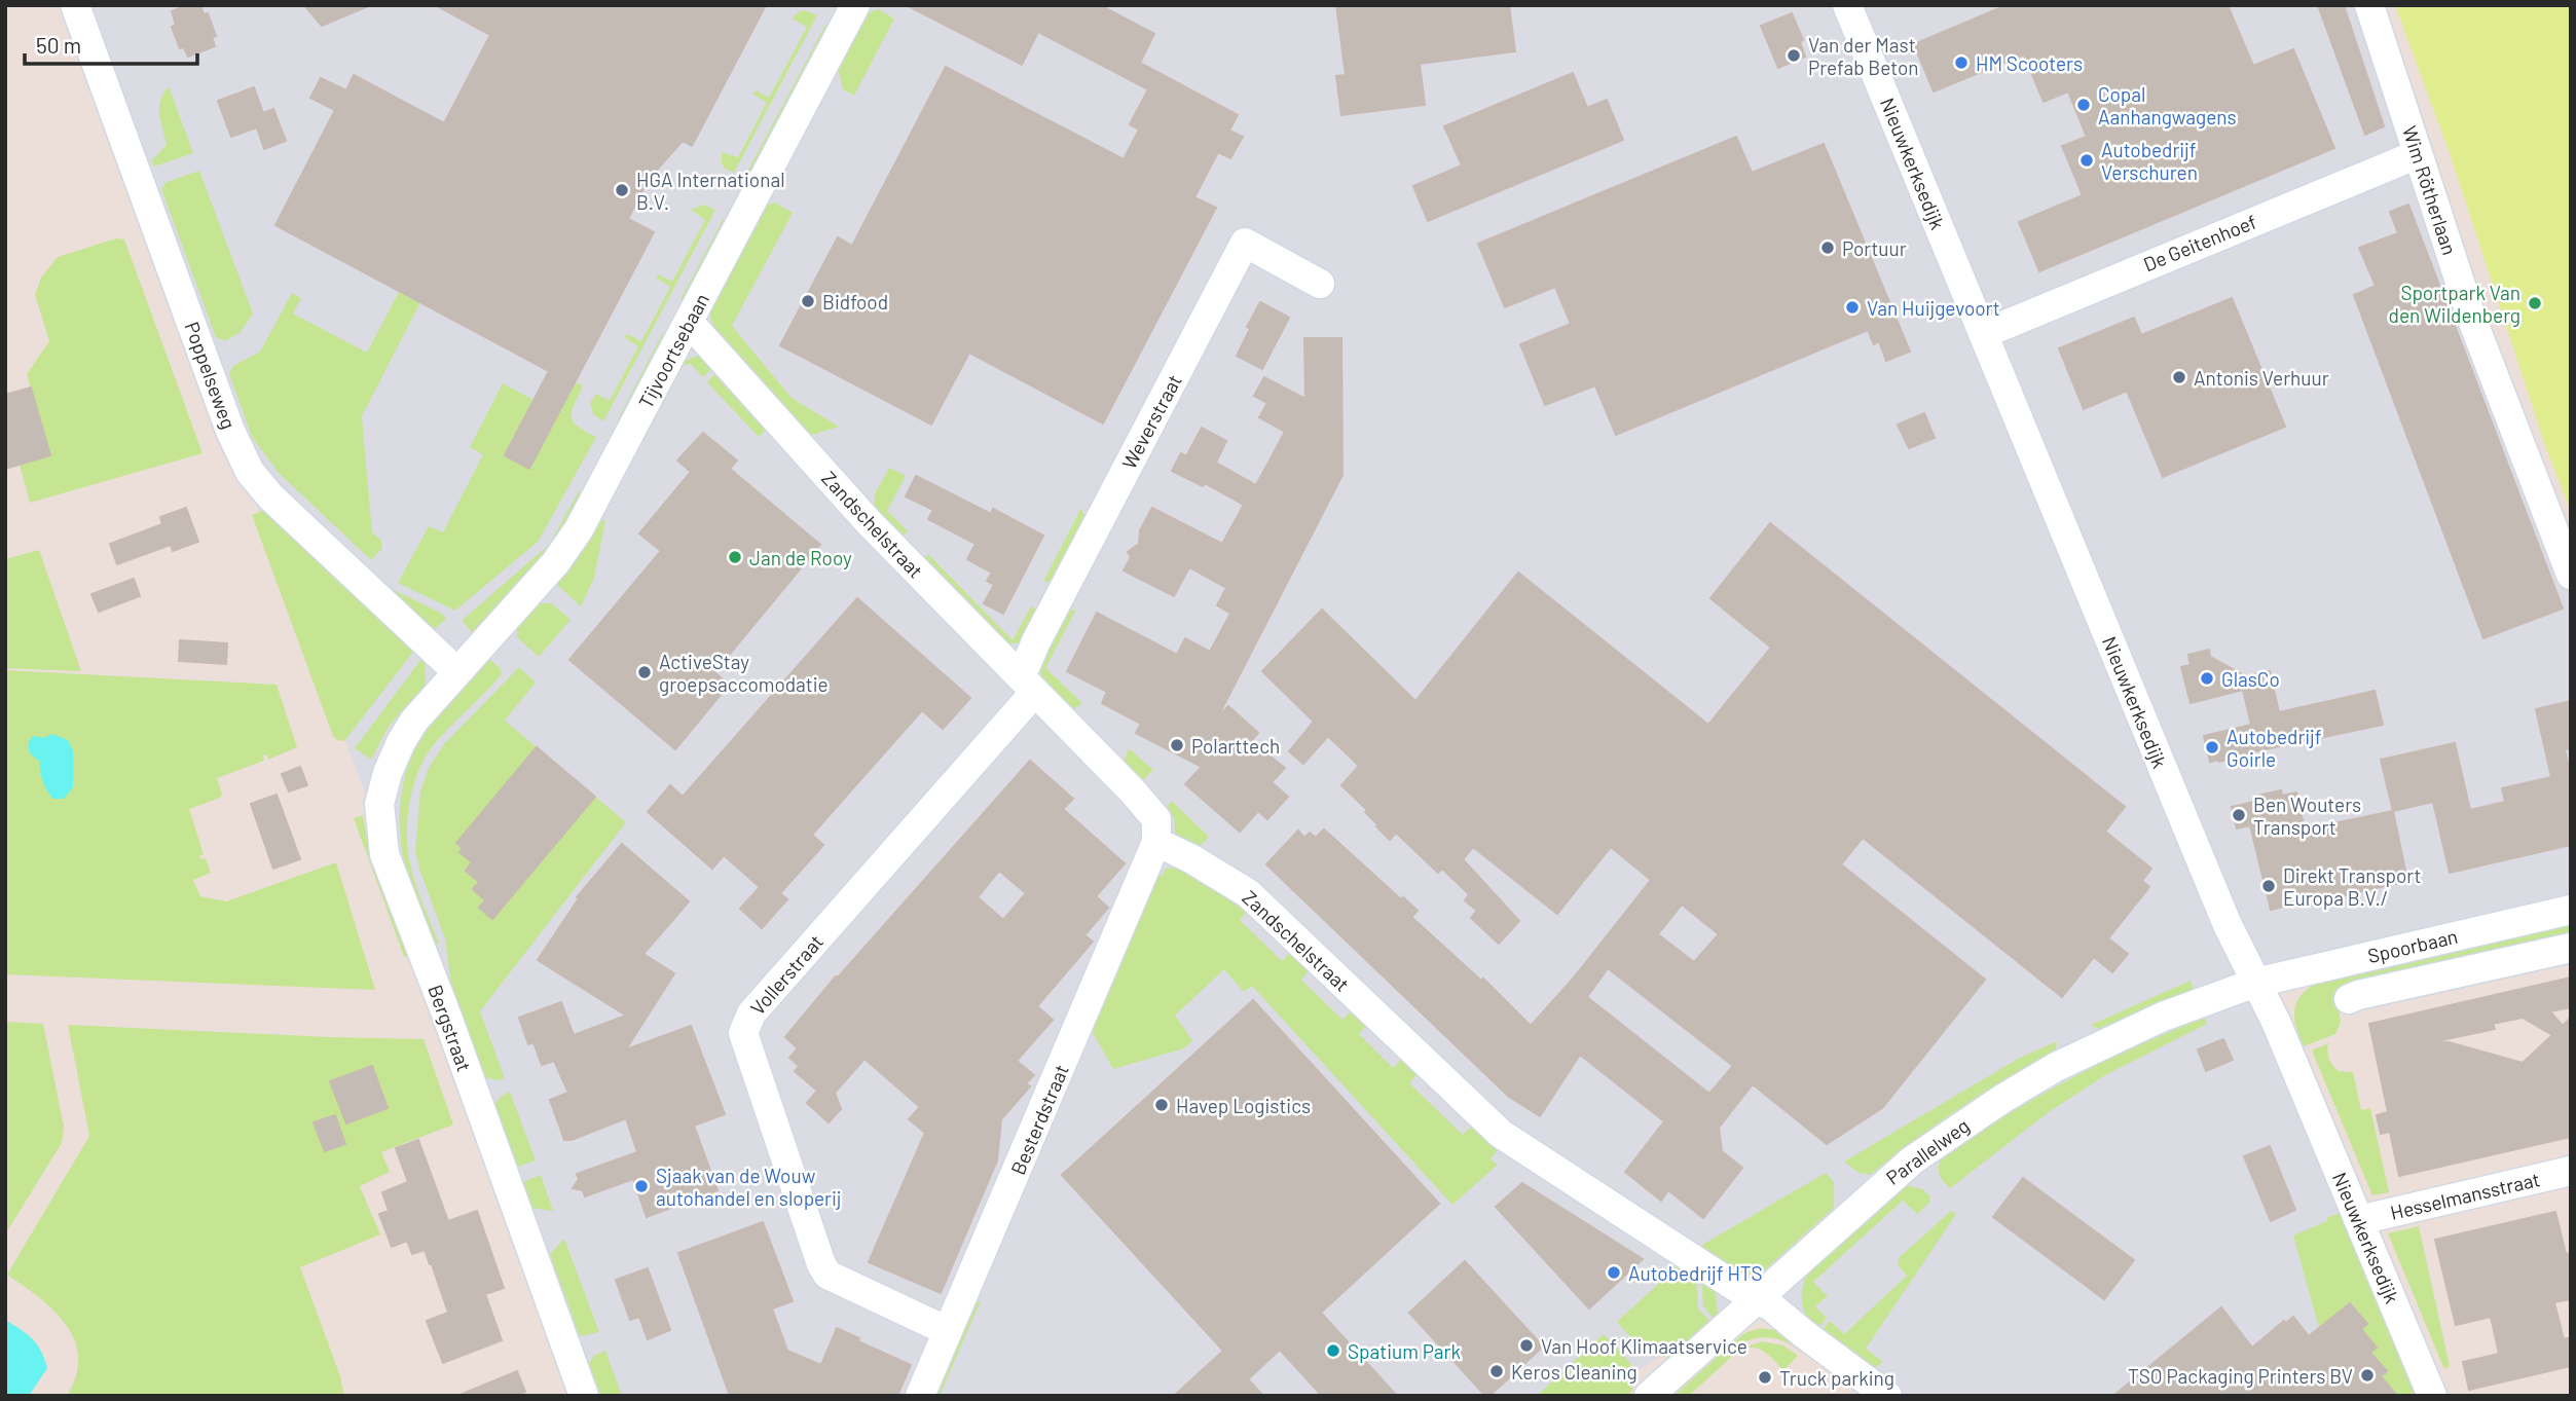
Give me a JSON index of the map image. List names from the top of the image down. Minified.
{"streets":{"street":["Nieuwkerksedijk","Wim Rötherlaan","De Geitenhoef","Tijvoortsebaan","Poppelseweg","Weverstraat","Zandschelstraat","Spoorbaan","Vollerstraat","Bergstraat","Besterdstraat","Parallelweg","Hesselmansstraat"]},"crossings":[["Nieuwkerksedijk","De Geitenhoef"],["Nieuwkerksedijk","Spoorbaan"],["Nieuwkerksedijk","Parallelweg"],["Nieuwkerksedijk","Hesselmansstraat"],["Wim Rötherlaan","De Geitenhoef"],["Tijvoortsebaan","Poppelseweg"],["Tijvoortsebaan","Zandschelstraat"],["Tijvoortsebaan","Bergstraat"],["Poppelseweg","Bergstraat"],["Weverstraat","Zandschelstraat"],["Weverstraat","Vollerstraat"],["Zandschelstraat","Vollerstraat"],["Zandschelstraat","Besterdstraat"],["Zandschelstraat","Parallelweg"],["Spoorbaan","Parallelweg"],["Vollerstraat","Besterdstraat"]],"places":["Van der Mast Prefab Beton","HM Scooters","Copal Aanhangwagens","Autobedrijf Verschuren","HGA International B.V.","Portuur","Bidfood","Sportpark Van den Wildenberg","Van Huijgevoort","Antonis Verhuur","Jan de Rooy","ActiveStay groepsaccomodatie","GlasCo","Polarttech","Autobedrijf Goirle","Ben Wouters Transport","Direkt Transport Europa B.V./","Havep Logistics","Sjaak van de Wouw autohandel en sloperij","Autobedrijf HTS","Van Hoof Klimaatservice","Spatium Park","Keros Cleaning","TSO Packaging Printers BV","Truck parking"],"scale_bar":"50 m"}
